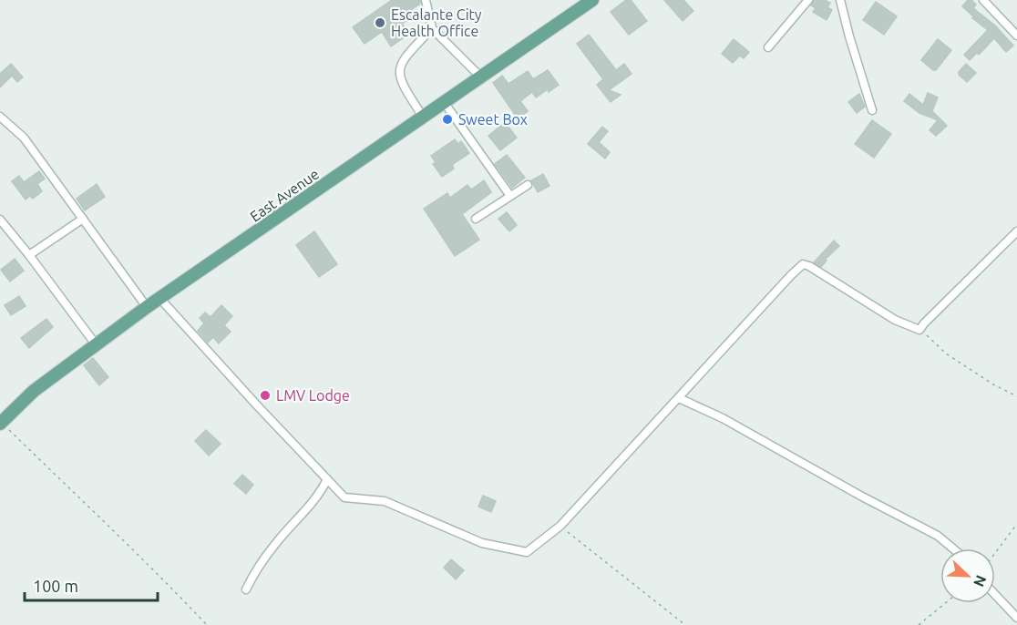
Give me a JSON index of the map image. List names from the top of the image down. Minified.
{"streets":{"main road":["East Avenue"]},"places":["Escalante City Health Office","Sweet Box","LMV Lodge"],"scale_bar":"100 m","north":"bottom right"}
